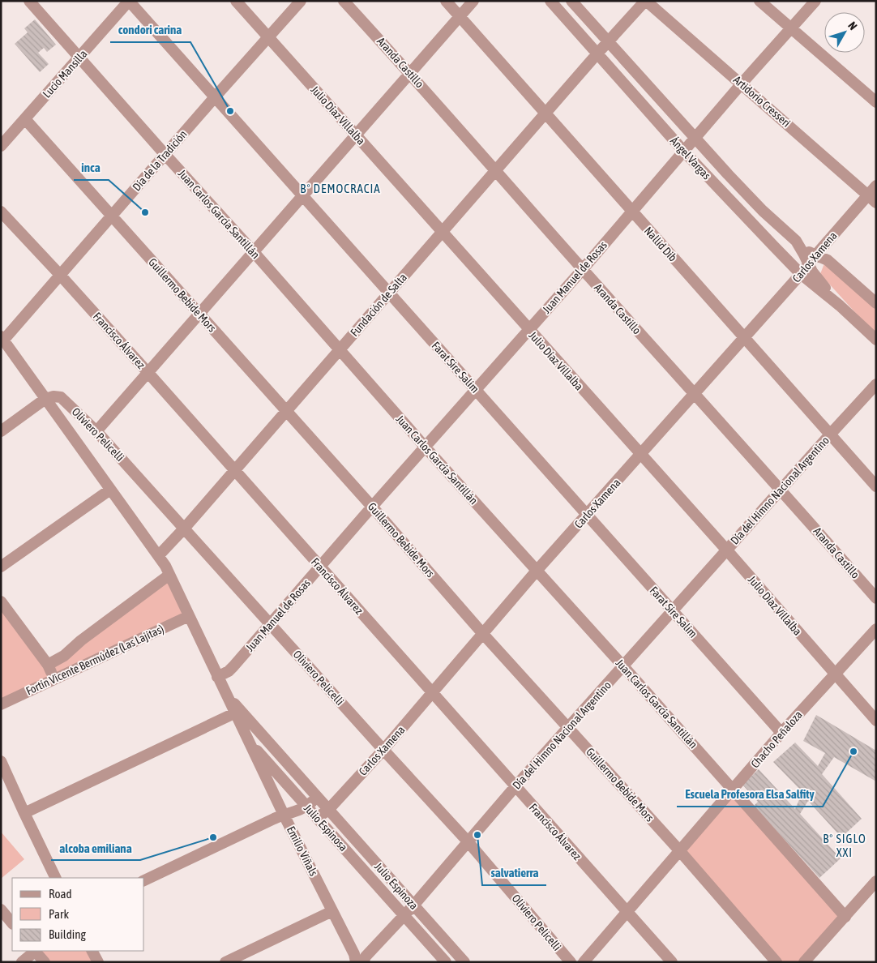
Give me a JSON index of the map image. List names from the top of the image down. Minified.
{"streets":{"street":["Aranda Castillo","Lucio Mansilla","Artidorio Cresseri","Julio Díaz Villalba","Ángel Vargas","Día de la Tradición","Juan Carlos García Santillán","Nallid Dib","Carlos Xamena","Juan Manuel de Rosas","Guillermo Bebide Mors","Fundación de Salta","Francisco Álvarez","Farat Sire Salim","Oliviero Pelicelli","Día del Himno Nacional Argentino","Fortín Vicente Bermúdez (Las Lajitas)","Chacho Peñaloza","Julio Espinosa","Emilio Viñals","Julio Espinoza"]},"crossings":[["Aranda Castillo","Carlos Xamena"],["Aranda Castillo","Juan Manuel de Rosas"],["Aranda Castillo","Fundación de Salta"],["Aranda Castillo","Día del Himno Nacional Argentino"],["Lucio Mansilla","Juan Carlos García Santillán"],["Lucio Mansilla","Guillermo Bebide Mors"],["Lucio Mansilla","Farat Sire Salim"],["Artidorio Cresseri","Carlos Xamena"],["Artidorio Cresseri","Juan Manuel de Rosas"],["Artidorio Cresseri","Fundación de Salta"],["Julio Díaz Villalba","Día de la Tradición"],["Julio Díaz Villalba","Carlos Xamena"],["Julio Díaz Villalba","Juan Manuel de Rosas"],["Julio Díaz Villalba","Fundación de Salta"],["Julio Díaz Villalba","Día del Himno Nacional Argentino"],["Julio Díaz Villalba","Chacho Peñaloza"],["Ángel Vargas","Carlos Xamena"],["Ángel Vargas","Juan Manuel de Rosas"],["Ángel Vargas","Fundación de Salta"],["Día de la Tradición","Juan Carlos García Santillán"],["Día de la Tradición","Guillermo Bebide Mors"],["Día de la Tradición","Francisco Álvarez"],["Día de la Tradición","Farat Sire Salim"],["Juan Carlos García Santillán","Carlos Xamena"],["Juan Carlos García Santillán","Juan Manuel de Rosas"],["Juan Carlos García Santillán","Fundación de Salta"],["Juan Carlos García Santillán","Día del Himno Nacional Argentino"],["Juan Carlos García Santillán","Chacho Peñaloza"],["Nallid Dib","Carlos Xamena"],["Nallid Dib","Juan Manuel de Rosas"],["Nallid Dib","Fundación de Salta"],["Nallid Dib","Día del Himno Nacional Argentino"],["Carlos Xamena","Guillermo Bebide Mors"],["Carlos Xamena","Francisco Álvarez"],["Carlos Xamena","Farat Sire Salim"],["Carlos Xamena","Oliviero Pelicelli"],["Carlos Xamena","Julio Espinosa"],["Carlos Xamena","Julio Espinoza"],["Juan Manuel de Rosas","Guillermo Bebide Mors"],["Juan Manuel de Rosas","Francisco Álvarez"],["Juan Manuel de Rosas","Farat Sire Salim"],["Juan Manuel de Rosas","Oliviero Pelicelli"],["Guillermo Bebide Mors","Fundación de Salta"],["Guillermo Bebide Mors","Día del Himno Nacional Argentino"],["Guillermo Bebide Mors","Chacho Peñaloza"],["Fundación de Salta","Francisco Álvarez"],["Fundación de Salta","Farat Sire Salim"],["Fundación de Salta","Oliviero Pelicelli"],["Francisco Álvarez","Día del Himno Nacional Argentino"],["Francisco Álvarez","Chacho Peñaloza"],["Farat Sire Salim","Día del Himno Nacional Argentino"],["Farat Sire Salim","Chacho Peñaloza"],["Oliviero Pelicelli","Día del Himno Nacional Argentino"],["Día del Himno Nacional Argentino","Julio Espinosa"],["Día del Himno Nacional Argentino","Emilio Viñals"],["Día del Himno Nacional Argentino","Julio Espinoza"],["Julio Espinosa","Emilio Viñals"],["Julio Espinosa","Julio Espinoza"]],"districts":["B° DEMOCRACIA","B° SIGLO XXI"],"places":["condori carina","inca","Escuela Profesora Elsa Salfity","salvatierra","alcoba emiliana"],"legend":["Road","Park","Building"],"north":"top right"}
